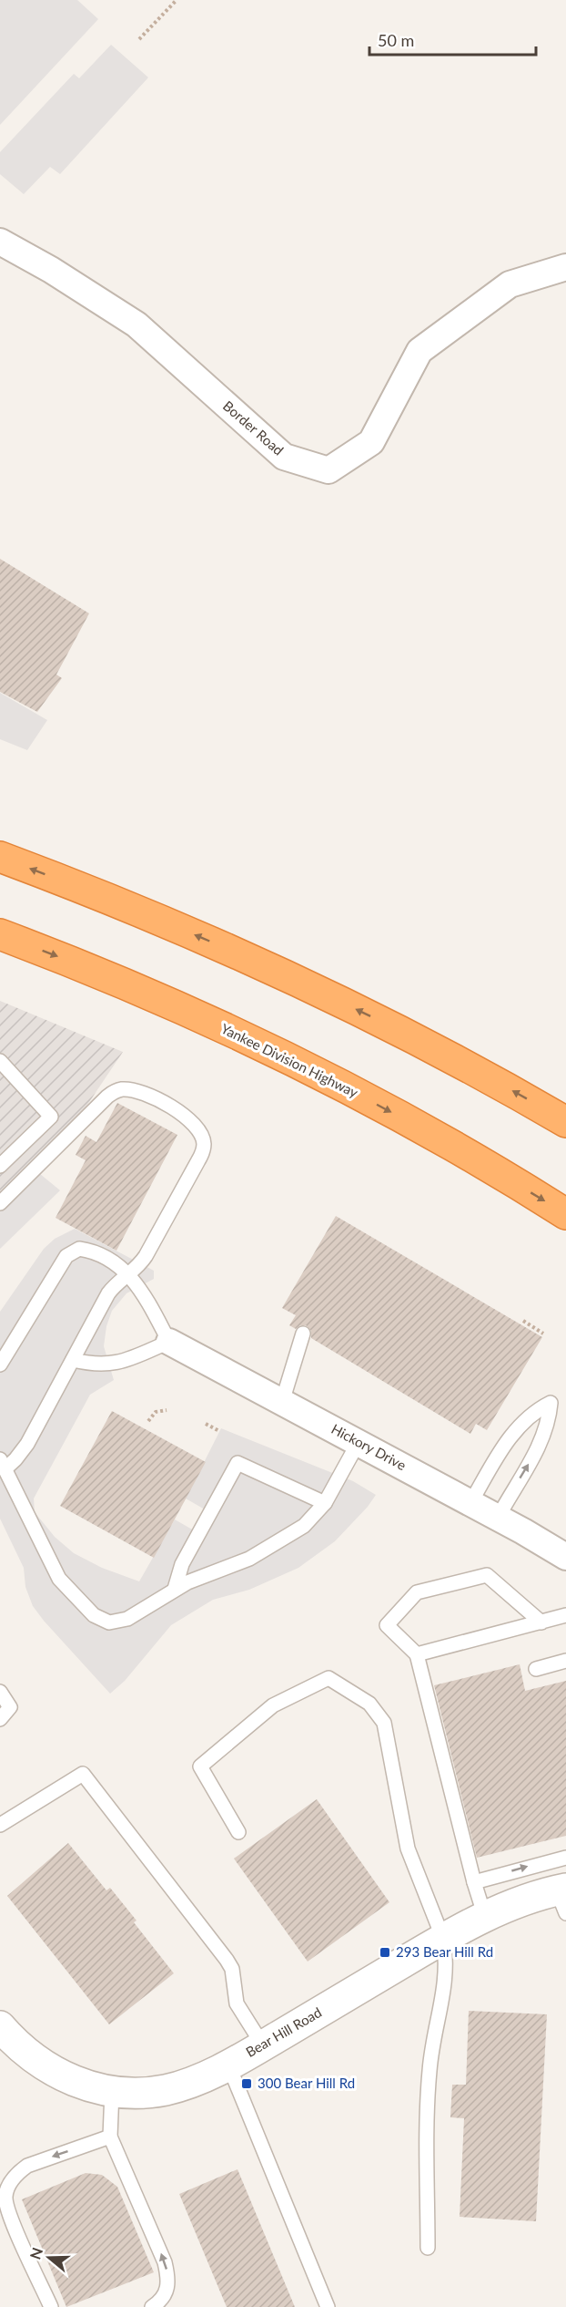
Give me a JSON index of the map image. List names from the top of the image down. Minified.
{"streets":{"highway":["Yankee Division Highway"],"street":["Border Road","Hickory Drive","Bear Hill Road"]},"places":{"transit":["293 Bear Hill Rd","300 Bear Hill Rd"]},"scale_bar":"50 m","north":"left"}
